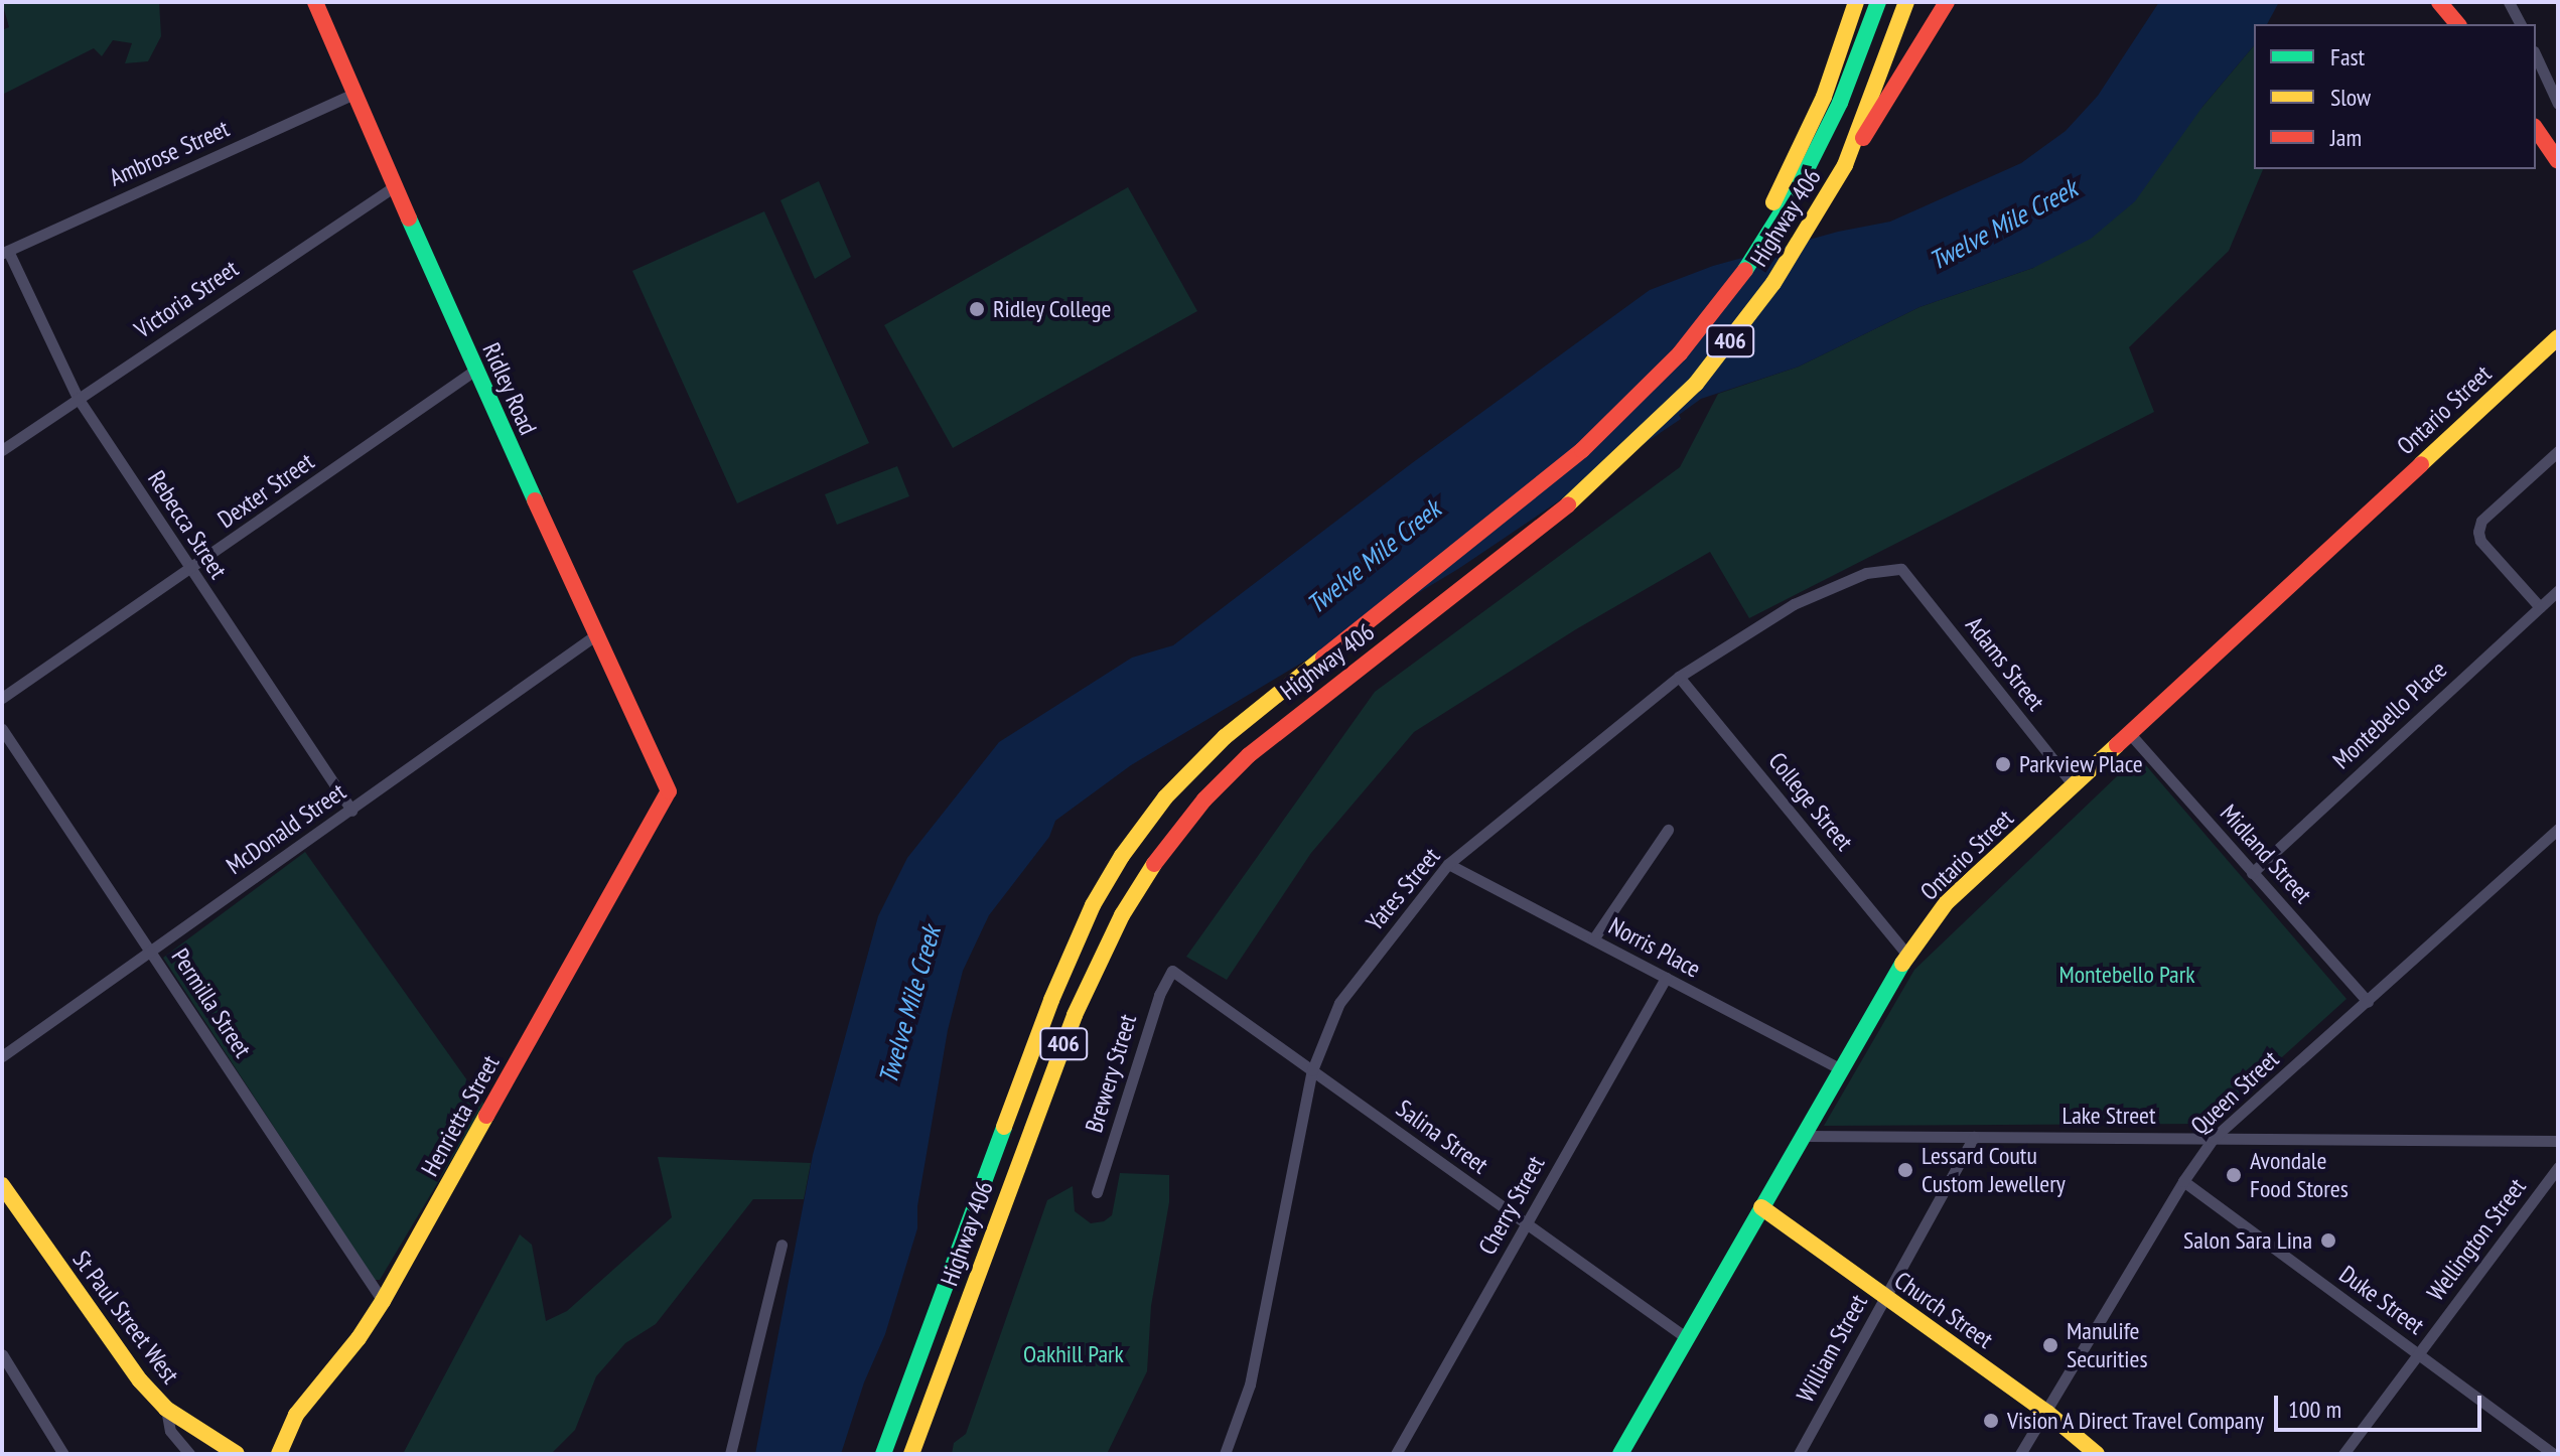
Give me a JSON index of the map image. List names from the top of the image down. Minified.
{"streets":{"main road":["Highway 406","406","Ridley Road","Ontario Street","Henrietta Street","Church Street","St Paul Street West"],"street":["Ambrose Street","Victoria Street","Dexter Street","Rebecca Street","Adams Street","Montebello Place","College Street","McDonald Street","Midland Street","Yates Street","Norris Place","Permilla Street","Brewery Street","Queen Street","Lake Street","Salina Street","Cherry Street","Wellington Street","Duke Street","William Street"]},"crossings":[["Ambrose Street","Ridley Road"],["Ambrose Street","Rebecca Street"],["Victoria Street","Ridley Road"],["Victoria Street","Rebecca Street"],["Ridley Road","Dexter Street"],["Ridley Road","McDonald Street"],["Ridley Road","Henrietta Street"],["Ontario Street","Adams Street"],["Ontario Street","College Street"],["Ontario Street","Midland Street"],["Ontario Street","Norris Place"],["Ontario Street","Lake Street"],["Ontario Street","Salina Street"],["Ontario Street","Church Street"],["Dexter Street","Rebecca Street"],["Rebecca Street","McDonald Street"],["Adams Street","Yates Street"],["Montebello Place","Midland Street"],["College Street","Yates Street"],["McDonald Street","Permilla Street"],["Midland Street","Queen Street"],["Yates Street","Norris Place"],["Yates Street","Salina Street"],["Norris Place","Cherry Street"],["Permilla Street","Henrietta Street"],["Brewery Street","Salina Street"],["Queen Street","Lake Street"],["Queen Street","Duke Street"],["Queen Street","Church Street"],["Lake Street","William Street"],["Salina Street","Cherry Street"],["Wellington Street","Duke Street"],["Church Street","William Street"]],"water":["Twelve Mile Creek"],"parks":["Montebello Park","Oakhill Park"],"places":["Ridley College","Parkview Place","Lessard Coutu Custom Jewellery","Avondale Food Stores","Salon Sara Lina","Manulife Securities","Vision A Direct Travel Company"],"legend":["Fast","Slow","Jam"],"scale_bar":"100 m"}
